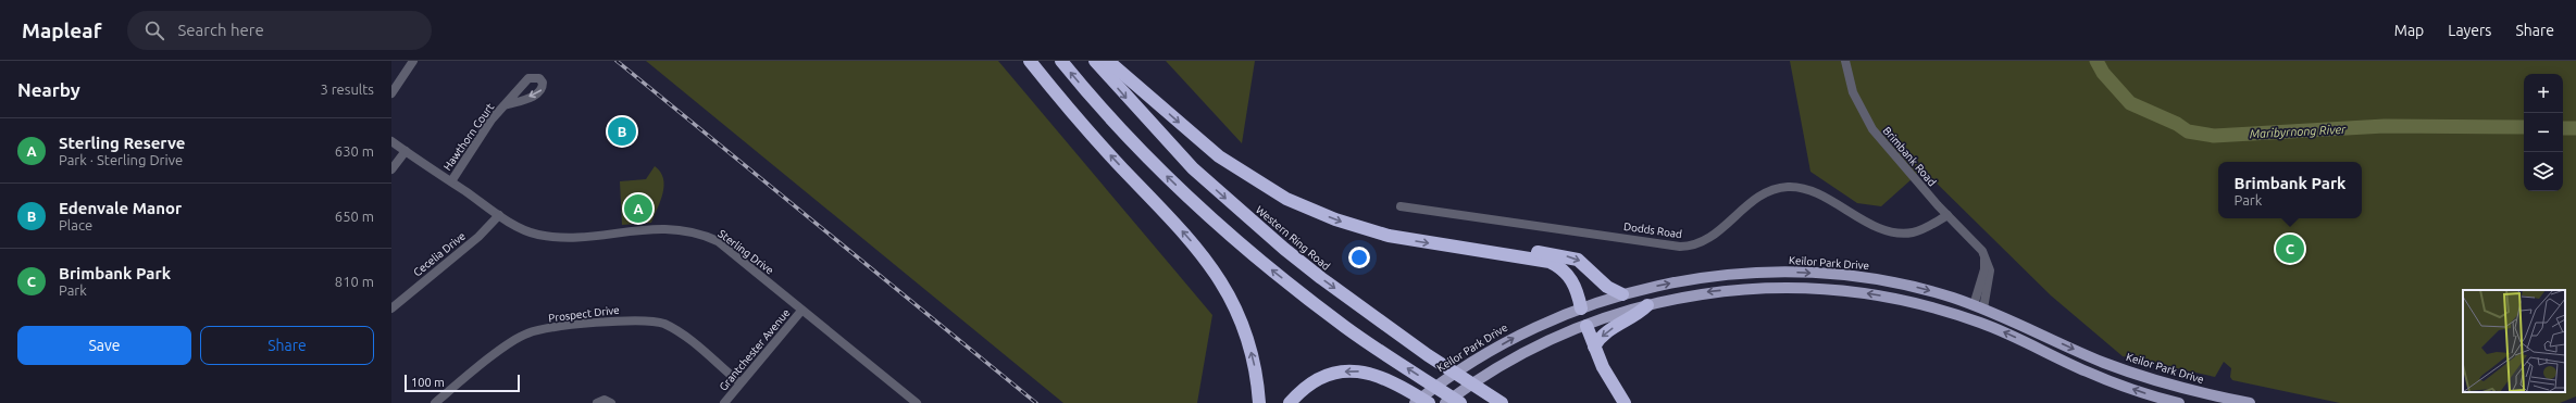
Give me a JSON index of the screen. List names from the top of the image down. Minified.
{"streets":{"highway":["Western Ring Road"],"main road":["Keilor Park Drive"],"street":["Hawthorn Court","Brimbank Road","Dodds Road","Sterling Drive","Cecelia Drive","Prospect Drive","Grantchester Avenue"]},"crossings":[["Hawthorn Court","Sterling Drive"],["Brimbank Road","Dodds Road"],["Brimbank Road","Keilor Park Drive"],["Sterling Drive","Cecelia Drive"],["Sterling Drive","Grantchester Avenue"],["Prospect Drive","Grantchester Avenue"]],"water":["Maribyrnong River"],"scale_bar":"100 m","page":{"header":"Mapleaf","search":"Search here","nav":["Map","Layers","Share"],"heading":["Nearby","3 results"],"map_buttons":["+","−"],"pins":["B","A","C"],"list":[{"mark":"A","name":"Sterling Reserve","note":"Park · Sterling Drive","value":"630 m"},{"mark":"B","name":"Edenvale Manor","note":"Place","value":"650 m"},{"mark":"C","name":"Brimbank Park","note":"Park","value":"810 m"}],"popup":["Brimbank Park","Park"],"buttons":["Save","Share"],"scale":"100 m"}}
